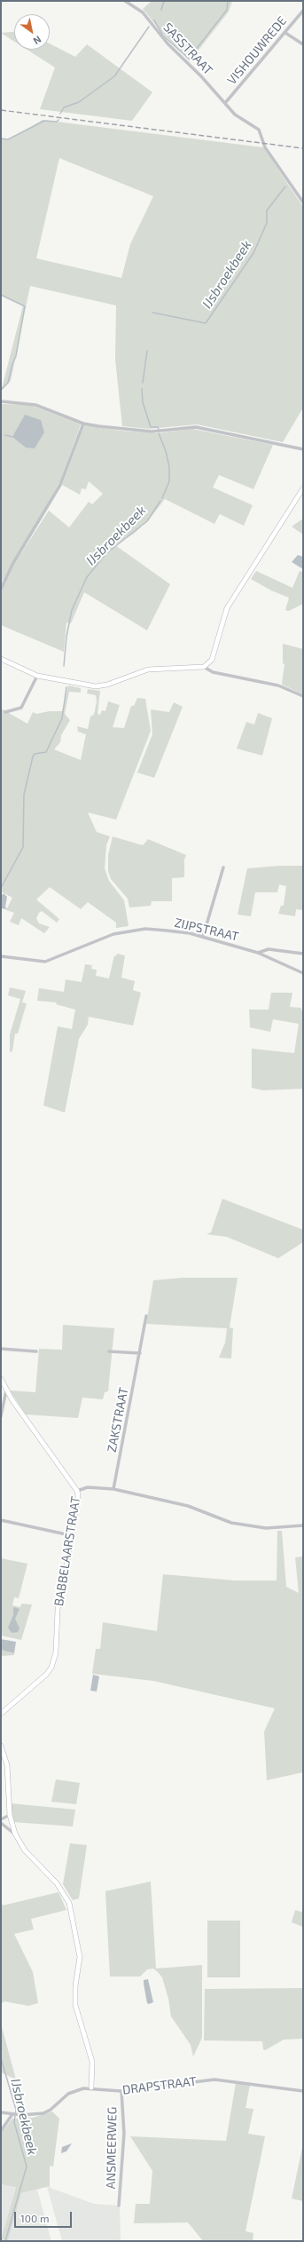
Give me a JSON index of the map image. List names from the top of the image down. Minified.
{"streets":{"street":["SASSTRAAT","VISHOUWREDE","ZIJPSTRAAT","ZAKSTRAAT","BABBELAARSTRAAT","DRAPSTRAAT","ANSMEERWEG"]},"crossings":[["SASSTRAAT","VISHOUWREDE"],["ZAKSTRAAT","BABBELAARSTRAAT"],["DRAPSTRAAT","ANSMEERWEG"]],"water":["IJsbroekbeek"],"scale_bar":"100 m","north":"bottom right"}
